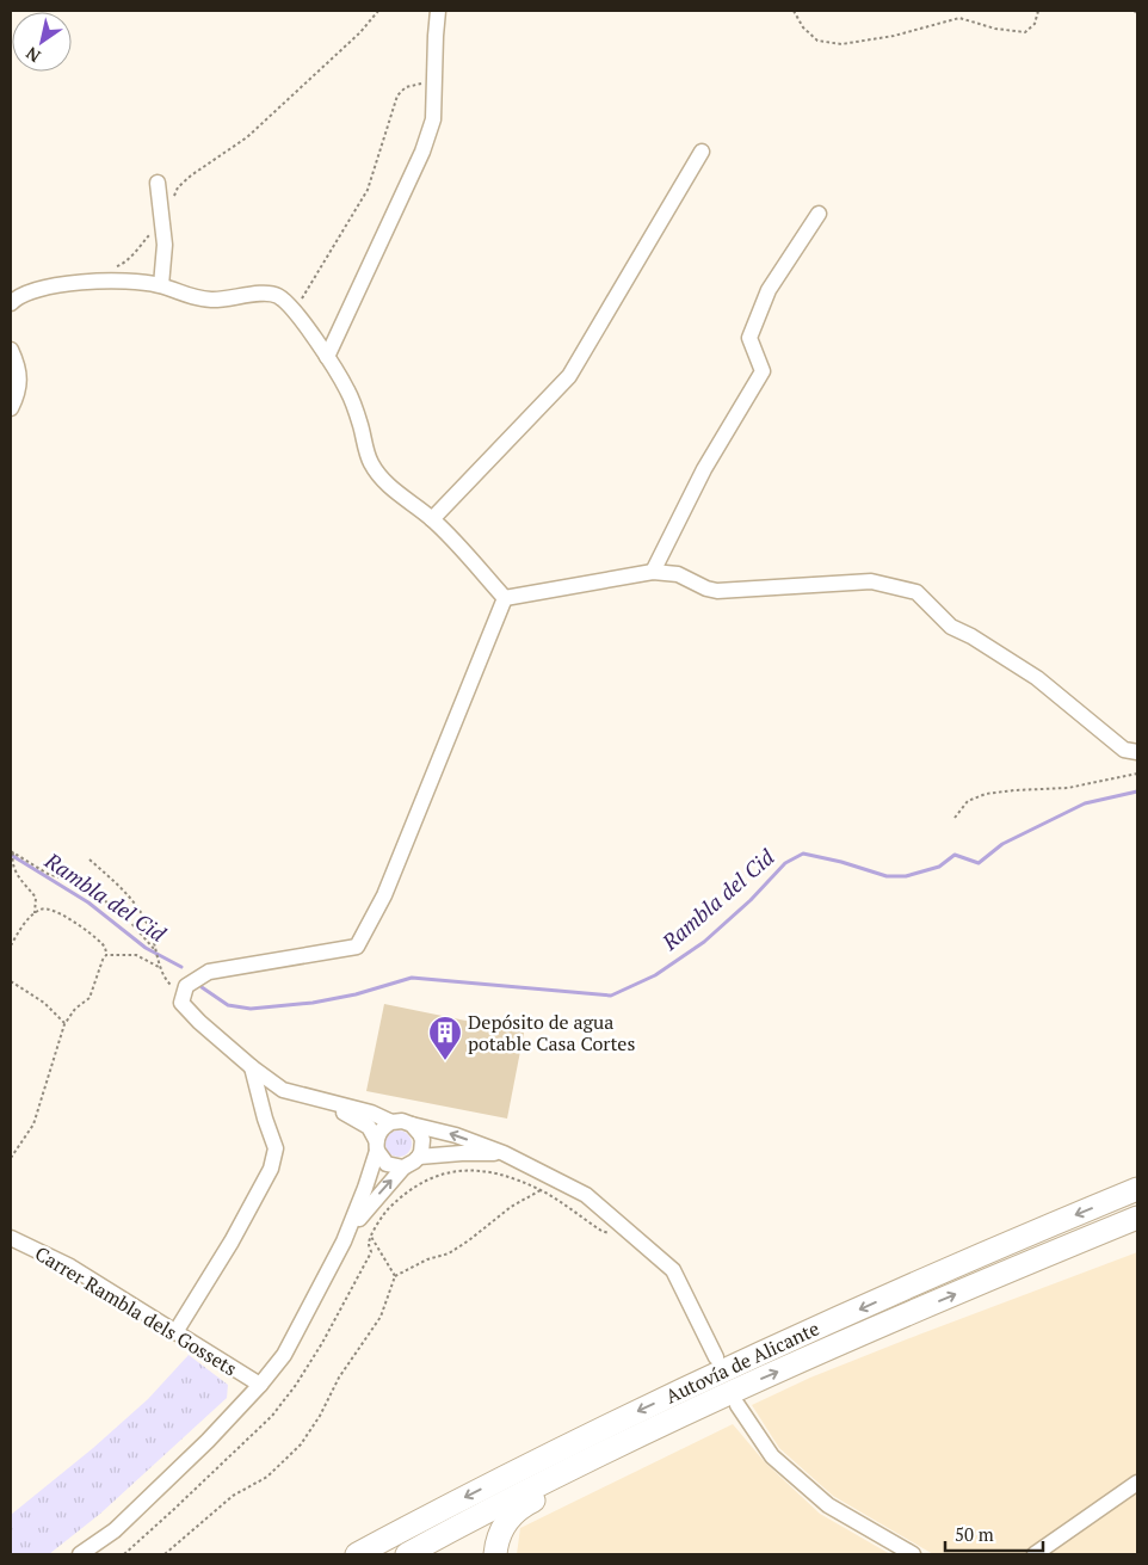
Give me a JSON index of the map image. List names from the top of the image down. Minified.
{"streets":{"highway":["Autovía de Alicante"],"street":["Carrer Rambla dels Gossets"]},"water":["Rambla del Cid"],"places":{"building":["Depósito de agua potable Casa Cortes"]},"scale_bar":"50 m","north":"bottom left"}
